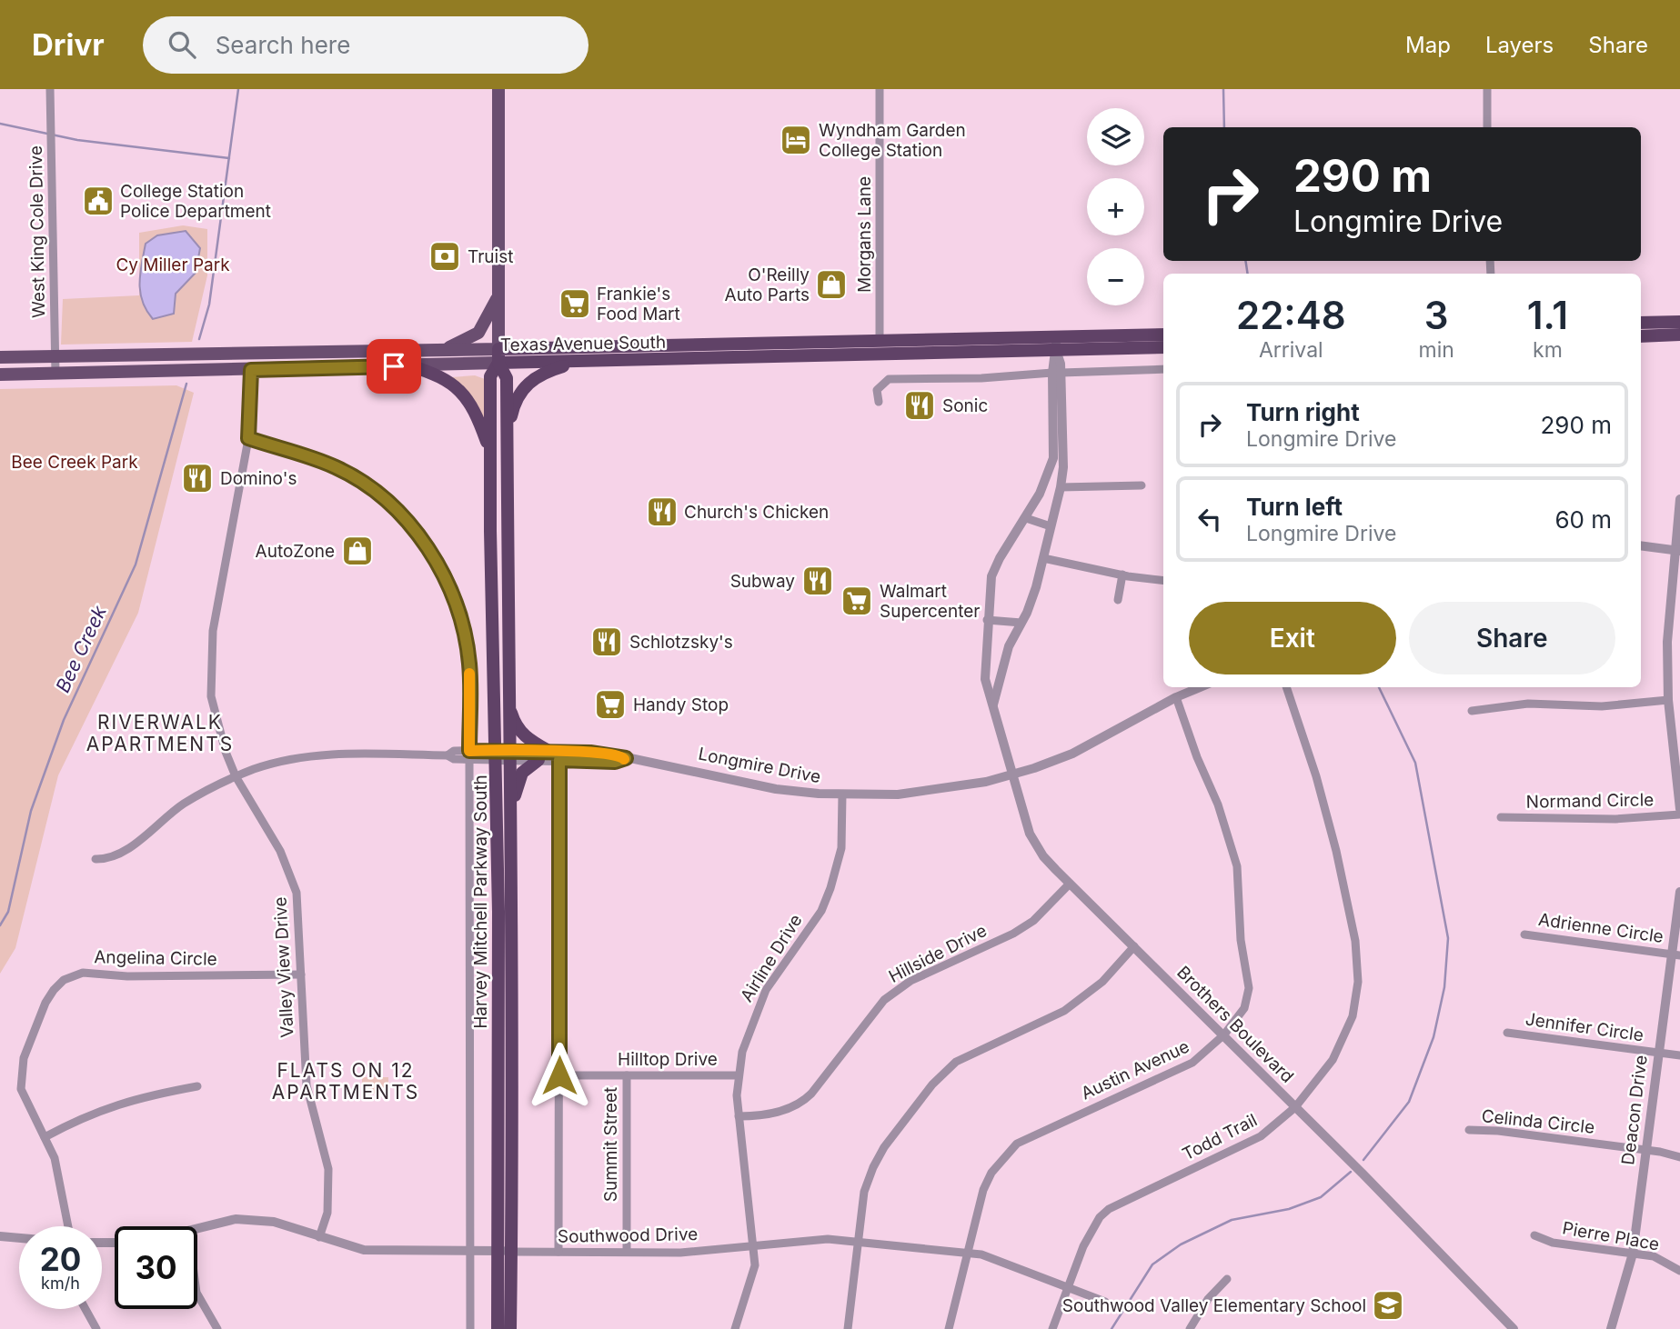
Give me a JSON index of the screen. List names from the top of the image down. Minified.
{"streets":{"highway":["Texas Avenue South","Harvey Mitchell Parkway South"],"street":["West King Cole Drive","Morgans Lane","Longmire Drive","Normand Circle","Adrienne Circle","Hillside Drive","Angelina Circle","Airline Drive","Valley View Drive","Brothers Boulevard","Jennifer Circle","Hilltop Drive","Austin Avenue","Deacon Drive","Celinda Circle","Todd Trail","Summit Street","Southwood Drive","Pierre Place"]},"crossings":[["West King Cole Drive","Texas Avenue South"],["Morgans Lane","Texas Avenue South"],["Texas Avenue South","Harvey Mitchell Parkway South"],["Texas Avenue South","Valley View Drive"],["Texas Avenue South","Brothers Boulevard"],["Longmire Drive","Harvey Mitchell Parkway South"],["Longmire Drive","Airline Drive"],["Longmire Drive","Valley View Drive"],["Longmire Drive","Brothers Boulevard"],["Longmire Drive","Austin Avenue"],["Harvey Mitchell Parkway South","Southwood Drive"],["Adrienne Circle","Deacon Drive"],["Hillside Drive","Airline Drive"],["Hillside Drive","Brothers Boulevard"],["Angelina Circle","Valley View Drive"],["Airline Drive","Hilltop Drive"],["Airline Drive","Southwood Drive"],["Valley View Drive","Southwood Drive"],["Brothers Boulevard","Austin Avenue"],["Brothers Boulevard","Todd Trail"],["Jennifer Circle","Deacon Drive"],["Hilltop Drive","Summit Street"],["Austin Avenue","Southwood Drive"],["Deacon Drive","Celinda Circle"],["Deacon Drive","Pierre Place"],["Todd Trail","Southwood Drive"],["Summit Street","Southwood Drive"]],"districts":["RIVERWALK APARTMENTS","FLATS ON 12 APARTMENTS"],"water":["Bee Creek"],"parks":["Cy Miller Park","Bee Creek Park"],"places":{"hotel":["Wyndham Garden College Station"],"public building":["College Station Police Department"],"bank":["Truist"],"shop":["O'Reilly Auto Parts","AutoZone"],"supermarket":["Frankie's Food Mart","Walmart Supercenter","Handy Stop"],"restaurant":["Sonic","Domino's","Church's Chicken","Subway","Schlotzsky's"],"school or university":["Southwood Valley Elementary School"]},"page":{"header":"Drivr","search":"Search here","nav":["Map","Layers","Share"],"map_buttons":["+","−"],"turn":["290 m","Longmire Drive"],"eta":["22:48","Arrival","3","min","1.1","km"],"list":[{"name":"Turn right","note":"Longmire Drive","value":"290 m"},{"name":"Turn left","note":"Longmire Drive","value":"60 m"}],"buttons":["Exit","Share"],"speed":"20 km/h","limit":"30"}}
